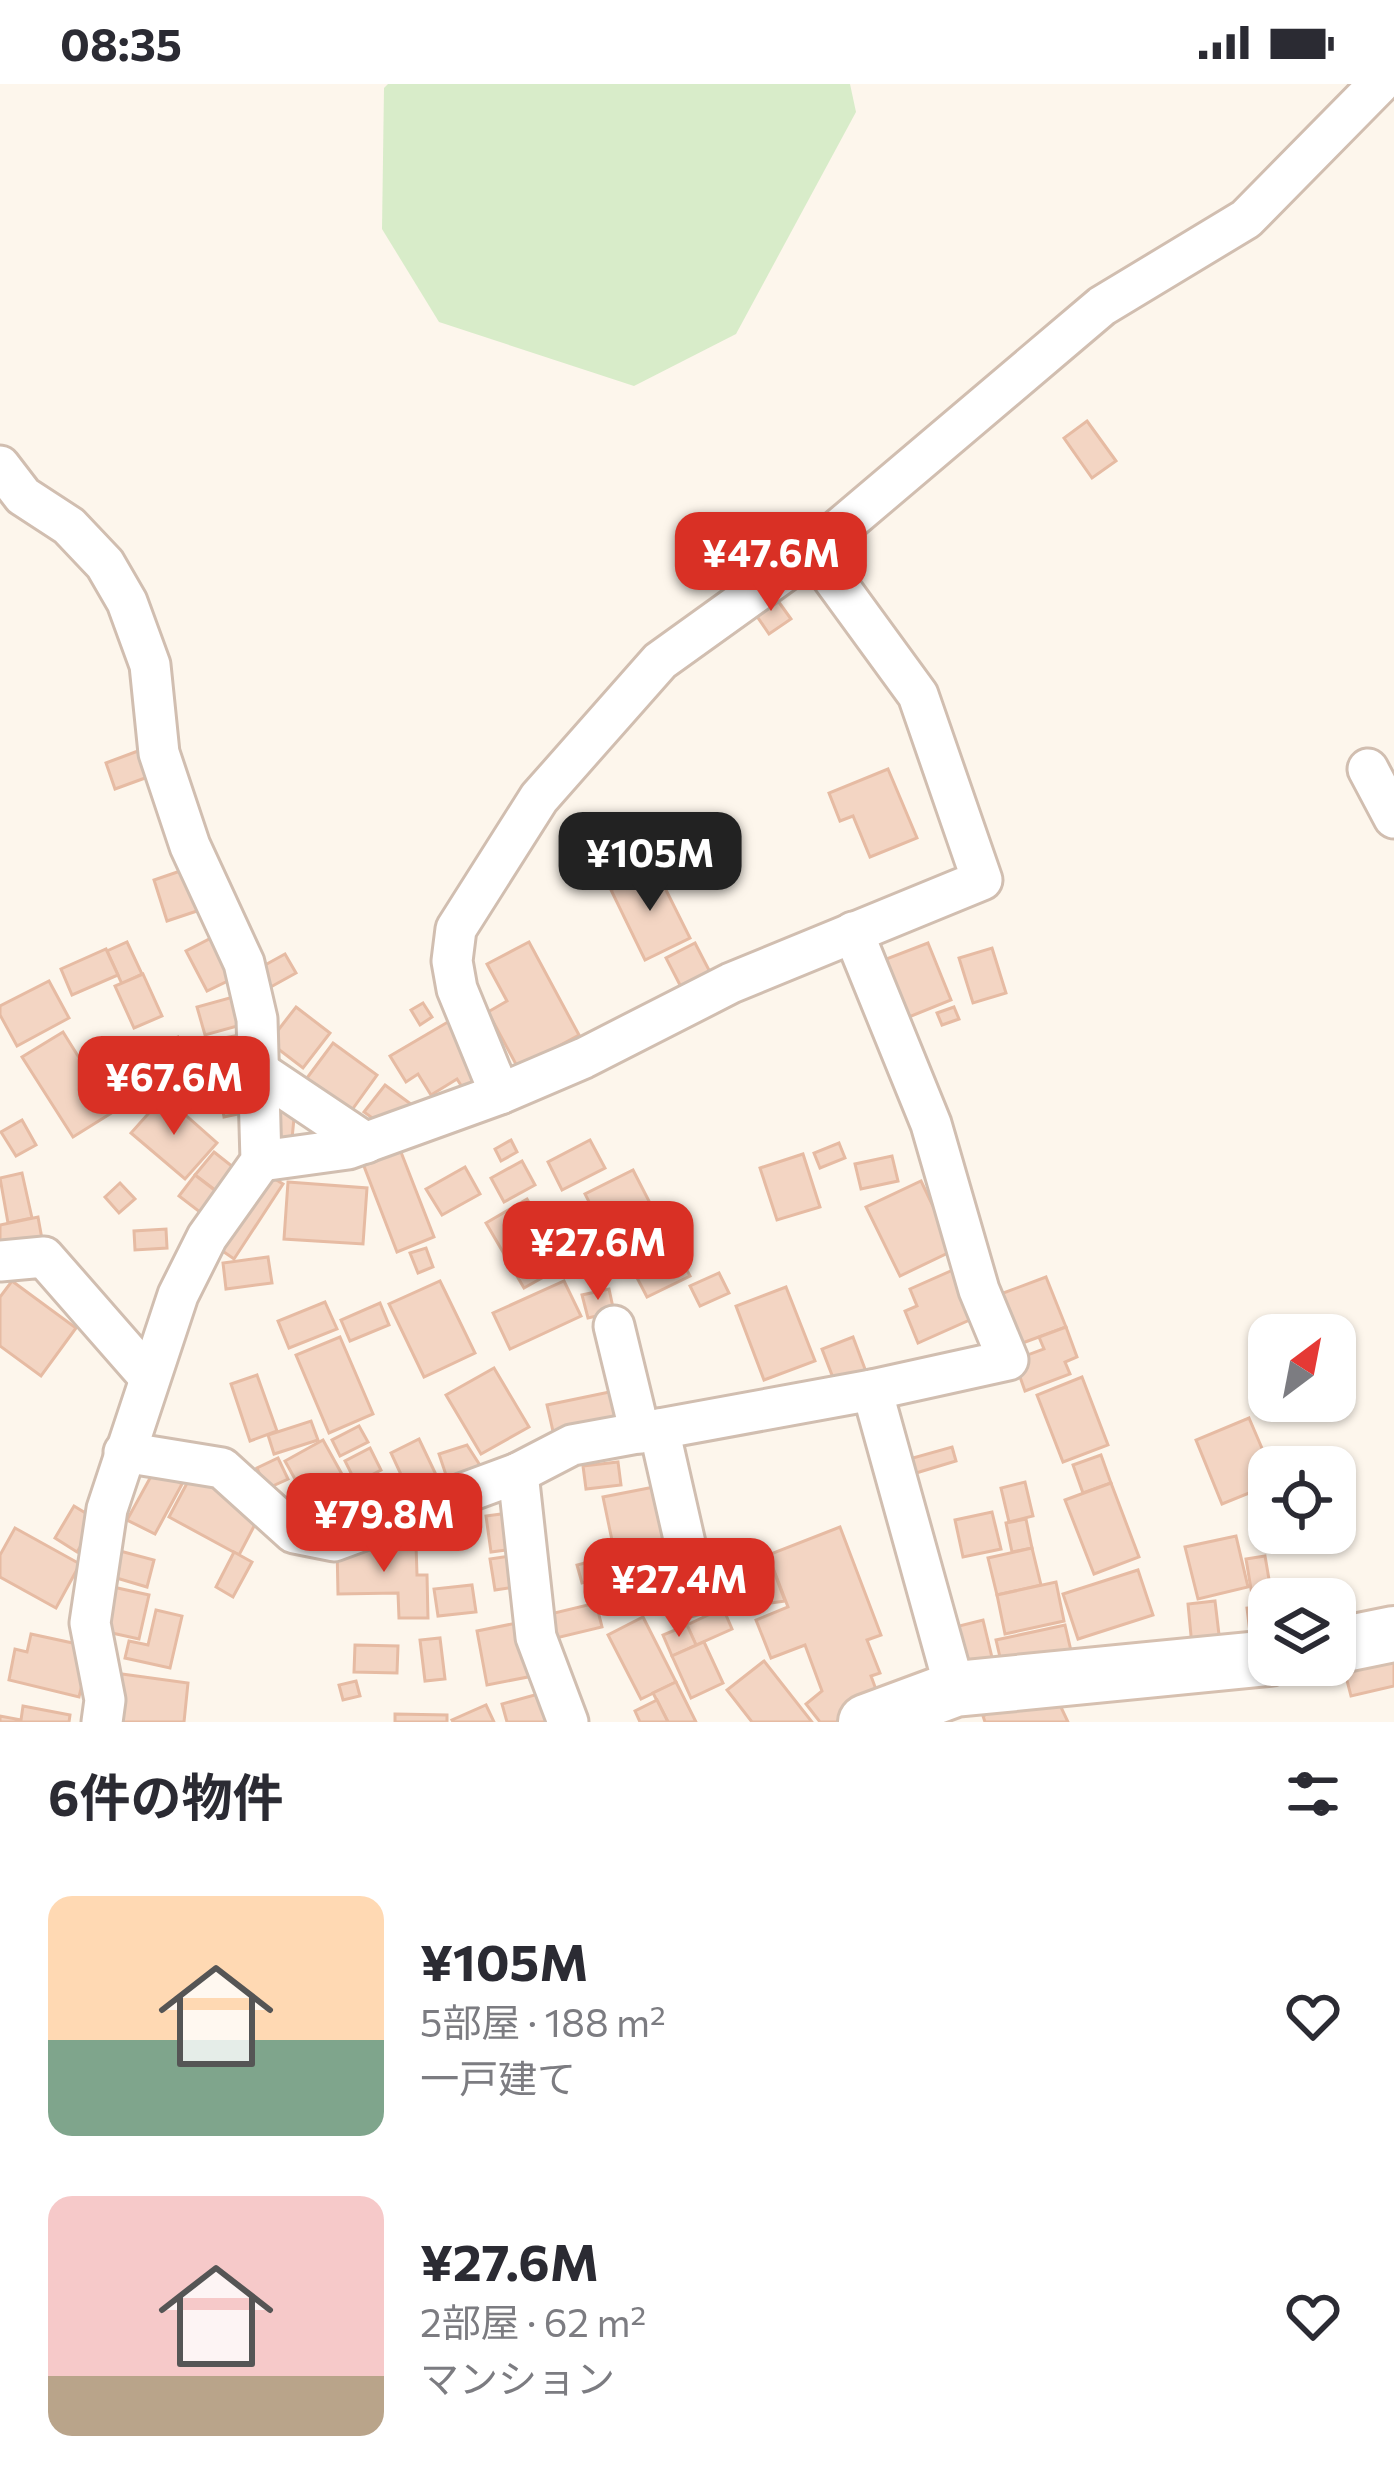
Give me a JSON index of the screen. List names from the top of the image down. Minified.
{"north":"top right","page":{"status":"08:35","price":["¥47.6M","¥105M","¥67.6M","¥27.6M","¥79.8M","¥27.4M"],"heading":"6件の物件","list":[{"name":"¥105M","note":"5部屋 · 188 m² · 一戸建て"},{"name":"¥27.6M","note":"2部屋 · 62 m² · マンション"}]}}
